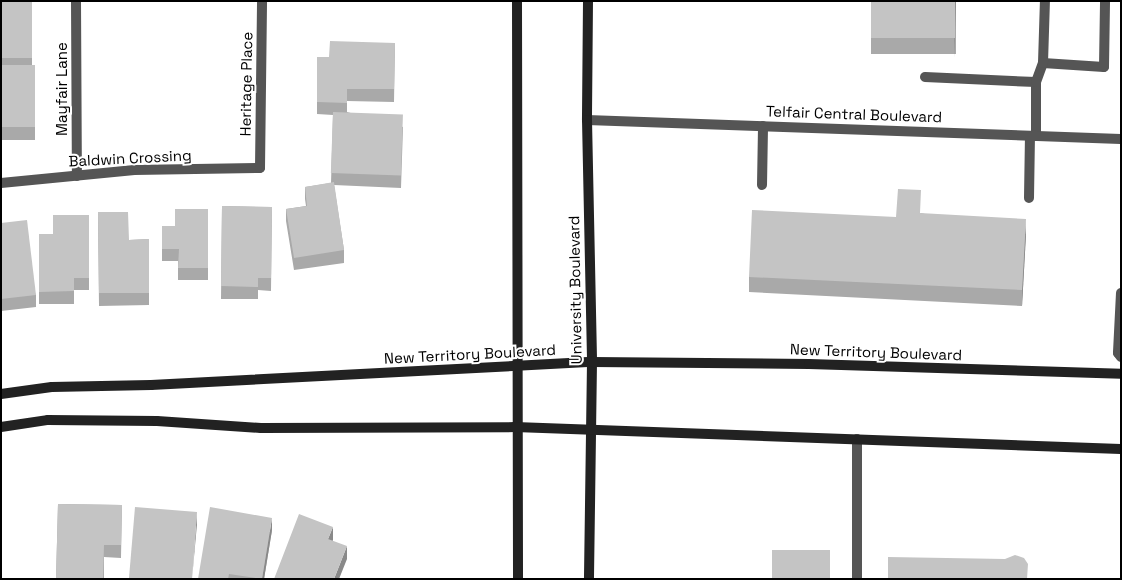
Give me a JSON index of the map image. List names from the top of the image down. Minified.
{"streets":{"main road":["University Boulevard","New Territory Boulevard"],"street":["Heritage Place","Mayfair Lane","Telfair Central Boulevard","Baldwin Crossing"]},"crossings":[["Heritage Place","Baldwin Crossing"],["Mayfair Lane","Baldwin Crossing"],["Telfair Central Boulevard","University Boulevard"],["University Boulevard","New Territory Boulevard"]]}
